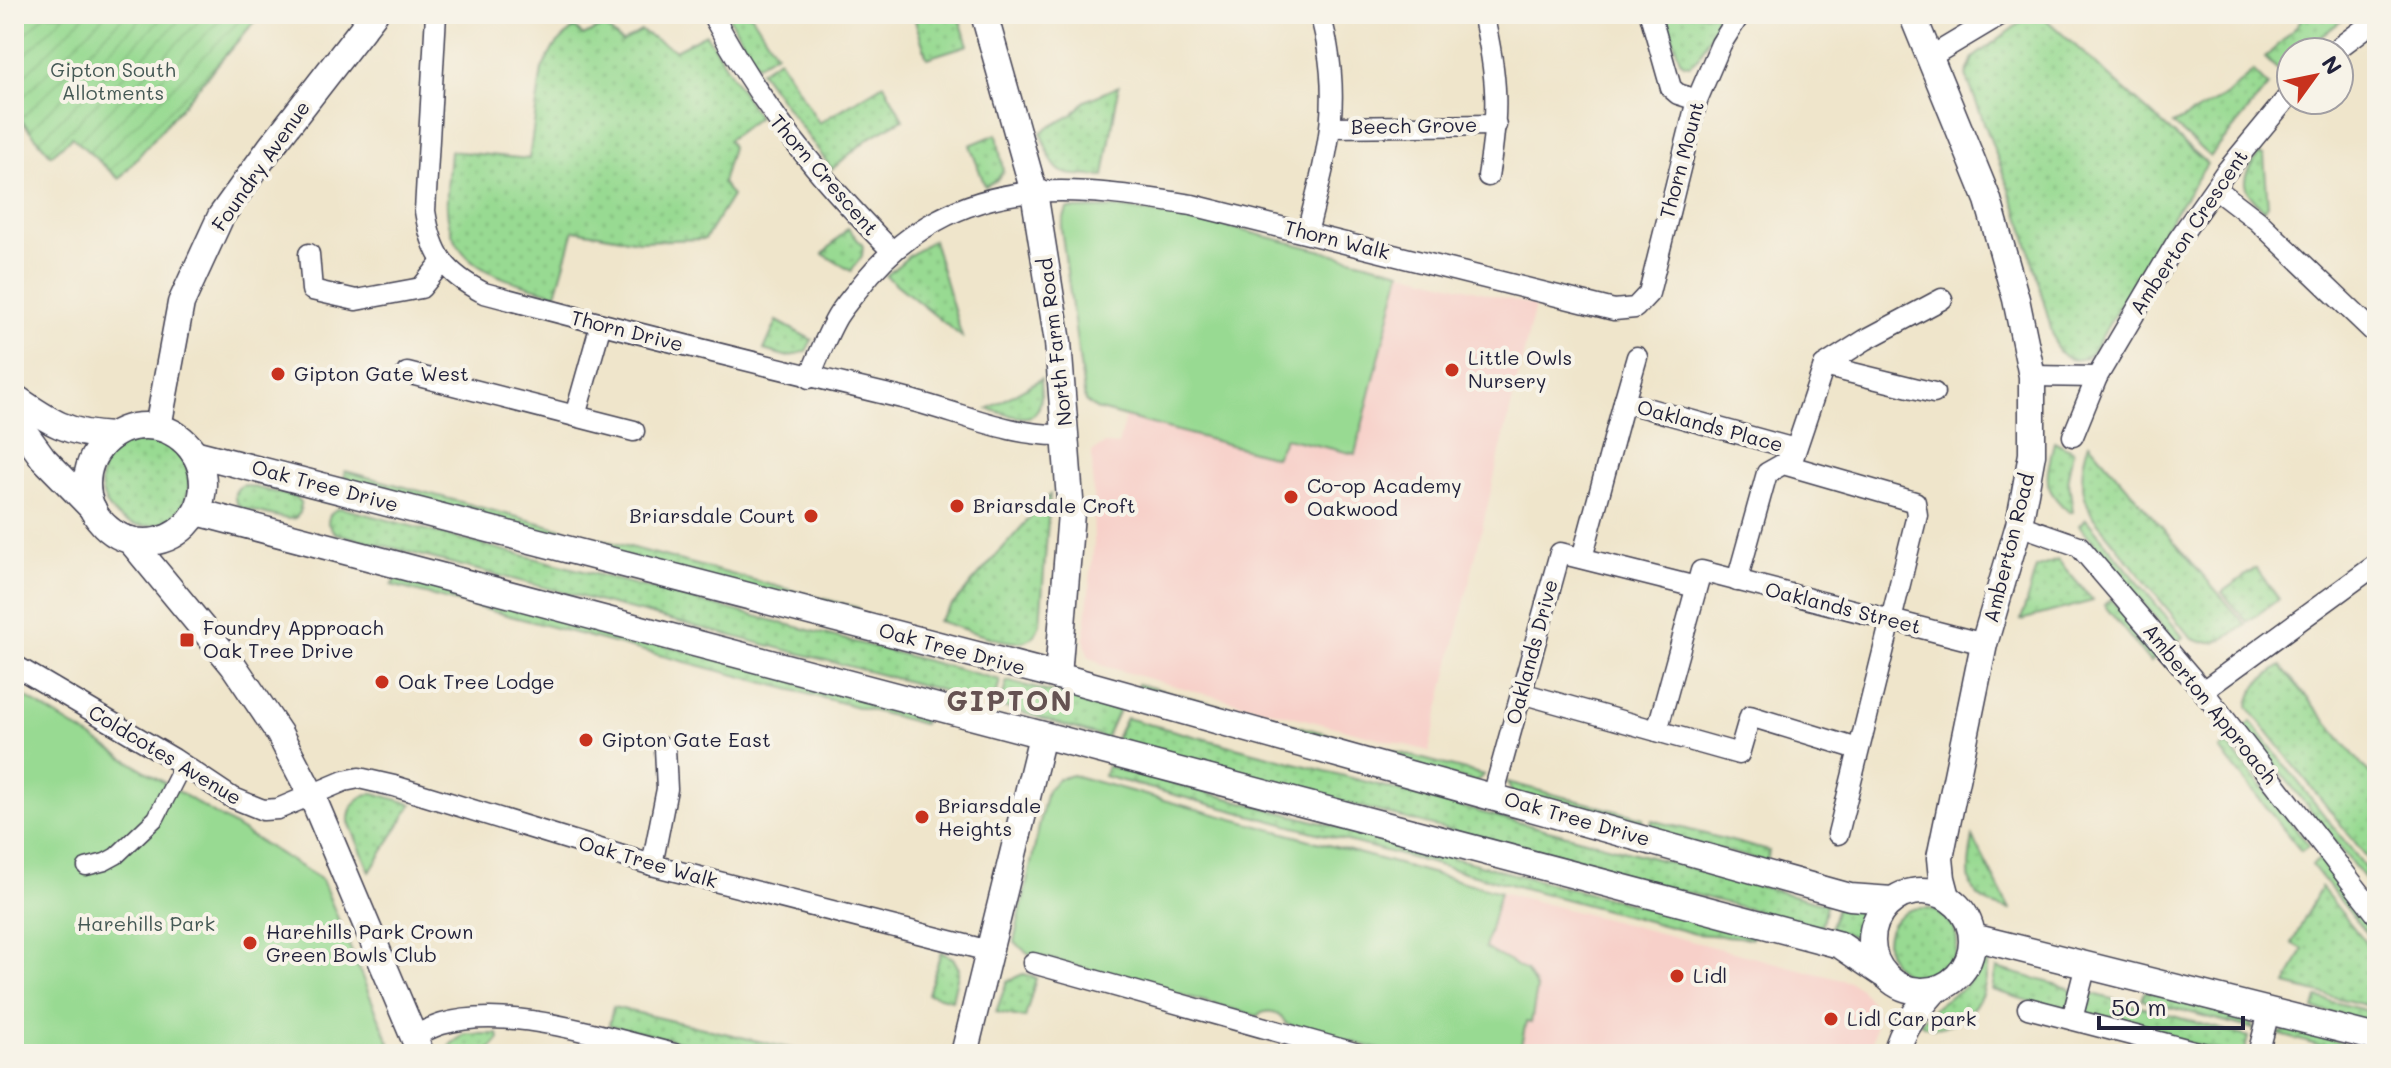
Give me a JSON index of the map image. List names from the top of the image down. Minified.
{"streets":{"street":["Beech Grove","Thorn Mount","Foundry Avenue","Thorn Crescent","Amberton Crescent","Thorn Walk","Thorn Drive","North Farm Road","Oaklands Place","Oak Tree Drive","Amberton Road","Oaklands Street","Oaklands Drive","Amberton Approach","Coldcotes Avenue","Oak Tree Walk"]},"crossings":[["Thorn Mount","Thorn Walk"],["Foundry Avenue","Oak Tree Drive"],["Thorn Crescent","Thorn Walk"],["Thorn Walk","Thorn Drive"],["Thorn Walk","North Farm Road"],["Thorn Drive","North Farm Road"],["North Farm Road","Oak Tree Drive"],["Oaklands Place","Oaklands Street"],["Oaklands Place","Oaklands Drive"],["Oak Tree Drive","Amberton Road"],["Oak Tree Drive","Oaklands Drive"],["Amberton Road","Oaklands Street"],["Amberton Road","Amberton Approach"],["Coldcotes Avenue","Oak Tree Walk"]],"districts":["GIPTON"],"parks":["Gipton South Allotments","Harehills Park"],"places":{"other":["Little Owls Nursery","Gipton Gate West","Co-op Academy Oakwood","Briarsdale Croft","Briarsdale Court","Oak Tree Lodge","Gipton Gate East","Briarsdale Heights","Harehills Park Crown Green Bowls Club","Lidl","Lidl Car park"],"transit":["Foundry Approach Oak Tree Drive"]},"scale_bar":"50 m","north":"top right"}
